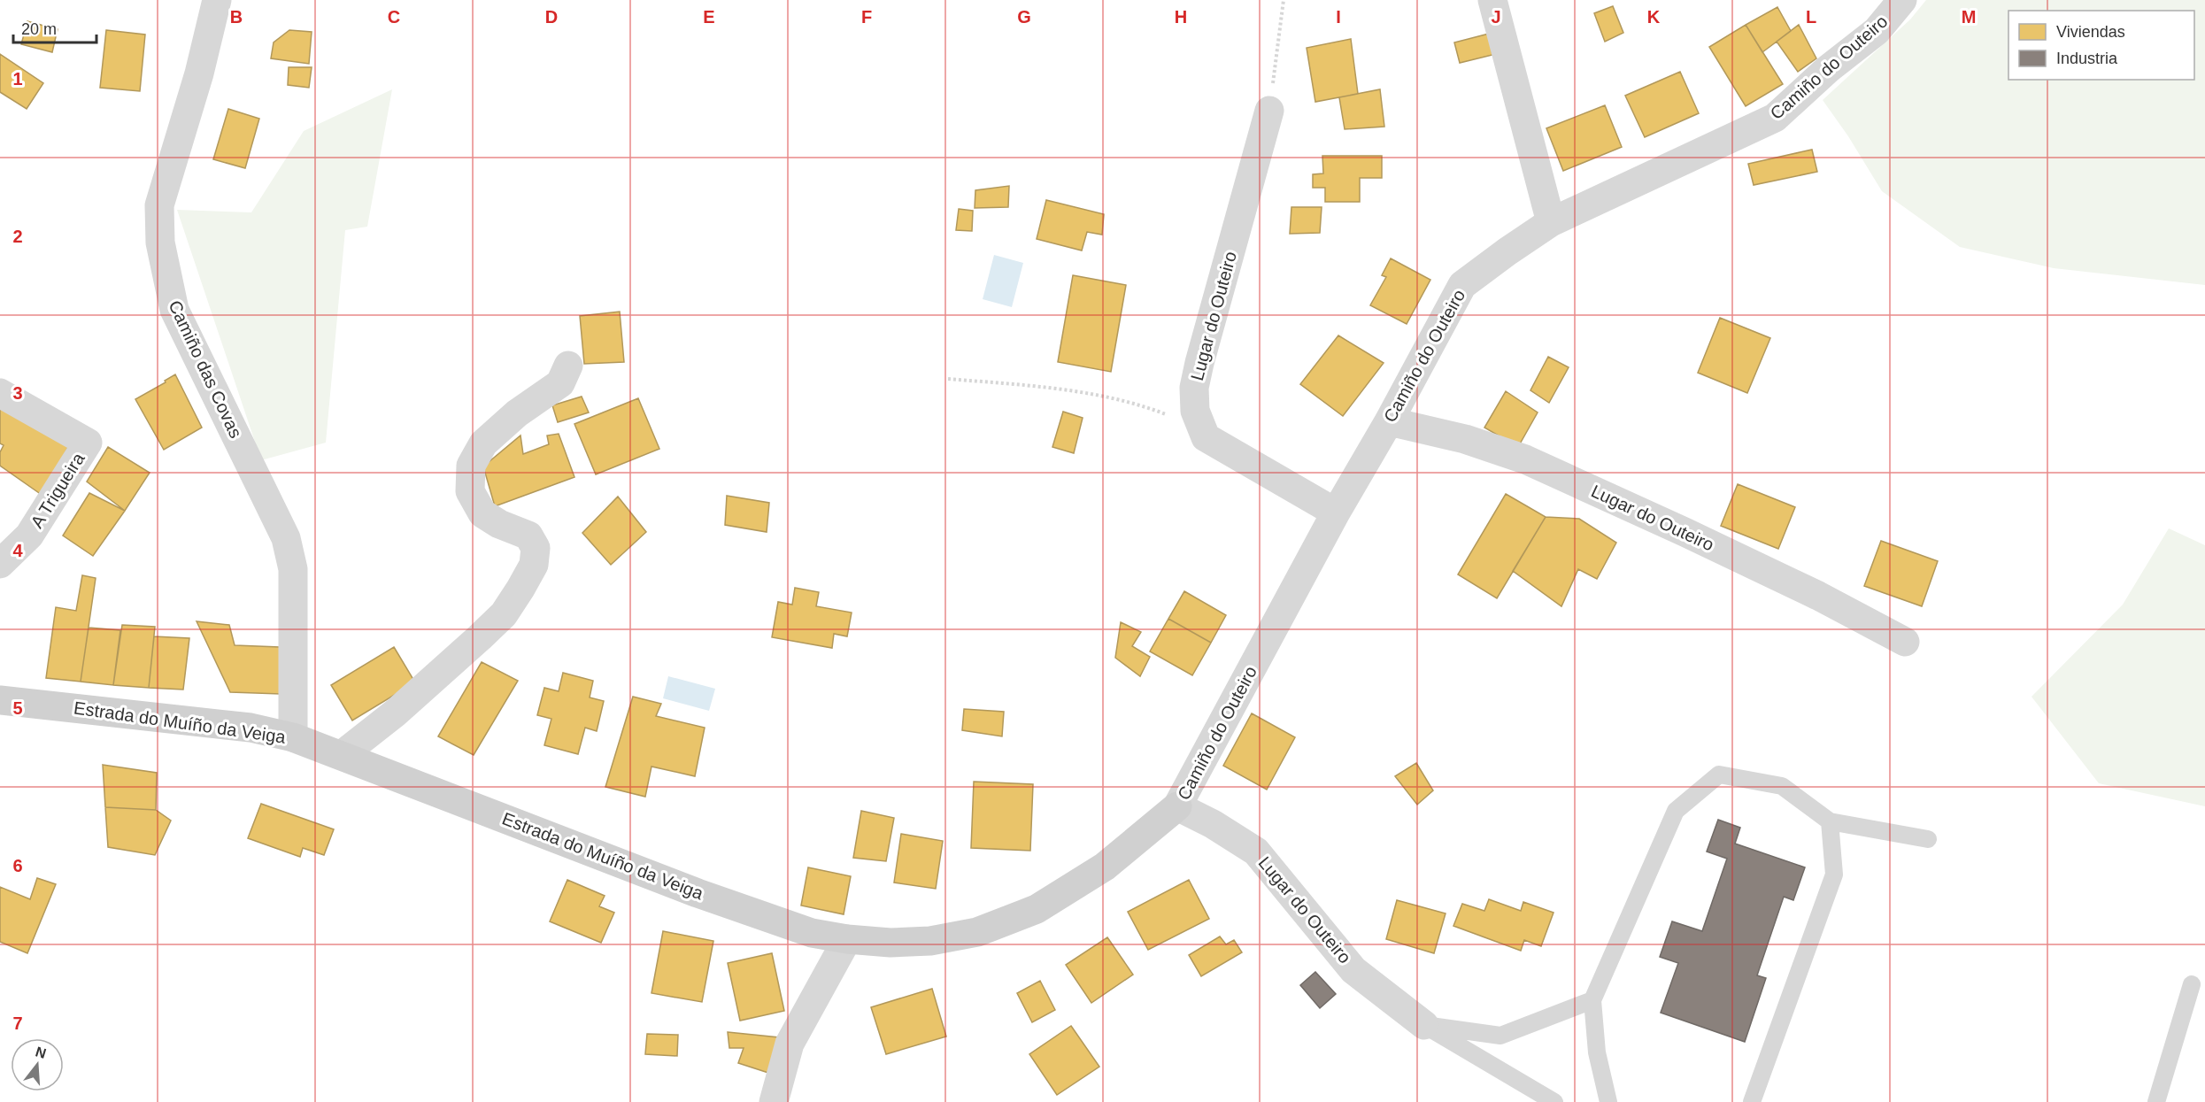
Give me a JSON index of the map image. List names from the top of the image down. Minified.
{"streets":{"street":["Camiño do Outeiro","Lugar do Outeiro","Camiño das Covas","A Trigueira","Estrada do Muíño da Veiga"]},"crossings":[["Camiño do Outeiro","Lugar do Outeiro"],["Camiño do Outeiro","Estrada do Muíño da Veiga"],["Lugar do Outeiro","Estrada do Muíño da Veiga"],["Camiño das Covas","Estrada do Muíño da Veiga"]],"legend":["Viviendas","Industria"],"scale_bar":"20 m","north":"top","grid":{"columns":["B","C","D","E","F","G","H","I","J","K","L","M"],"rows":["1","2","3","4","5","6","7"]}}
